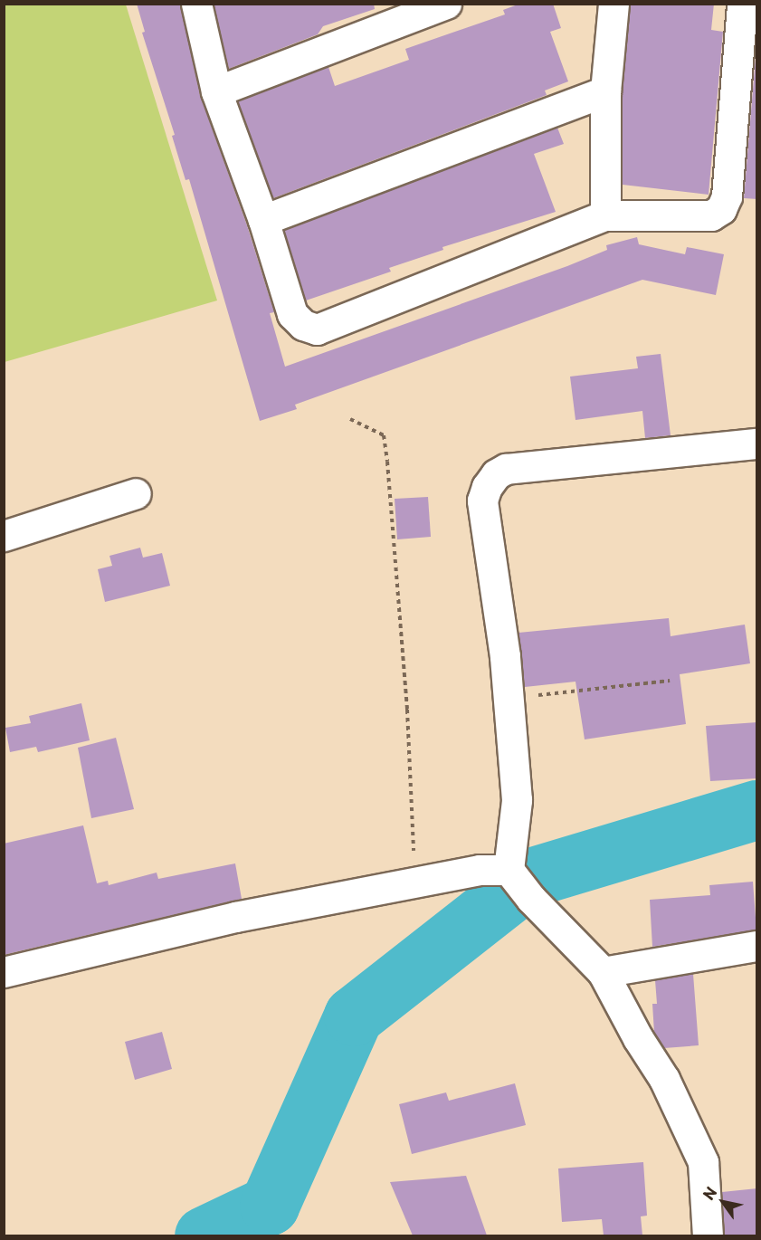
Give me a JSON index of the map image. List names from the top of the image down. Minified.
{"north":"top left"}
